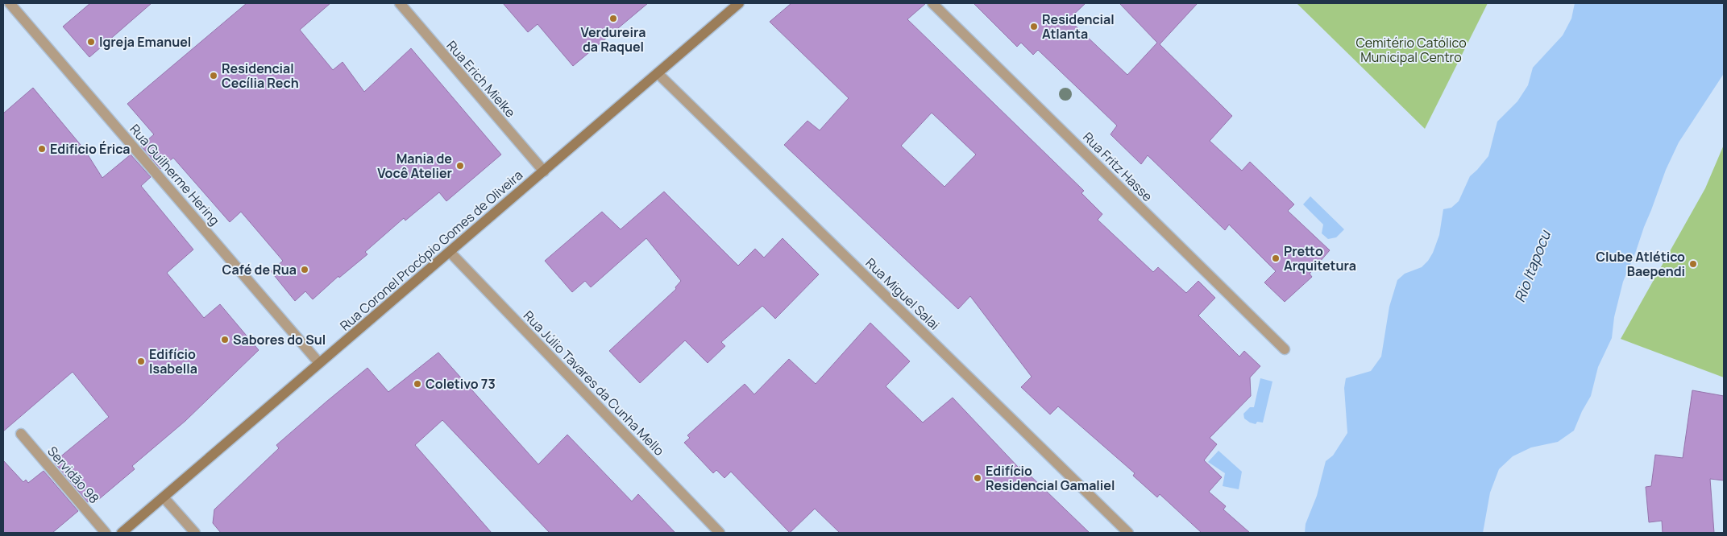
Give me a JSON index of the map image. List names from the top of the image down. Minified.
{"streets":{"main road":["Rua Coronel Procópio Gomes de Oliveira"],"street":["Rua Erich Mielke","Rua Fritz Hasse","Rua Guilherme Hering","Rua Miguel Salai","Rua Júlio Tavares da Cunha Mello","Servidão 98"]},"crossings":[["Rua Erich Mielke","Rua Coronel Procópio Gomes de Oliveira"],["Rua Guilherme Hering","Rua Coronel Procópio Gomes de Oliveira"],["Rua Coronel Procópio Gomes de Oliveira","Rua Miguel Salai"],["Rua Coronel Procópio Gomes de Oliveira","Rua Júlio Tavares da Cunha Mello"]],"water":["Rio Itapocu"],"parks":["Cemitério Católico Municipal Centro"],"places":["Verdureira da Raquel","Residencial Atlanta","Igreja Emanuel","Residencial Cecília Rech","Edificio Érica","Mania de Você Atelier","Pretto Arquitetura","Clube Atlético Baependi","Café de Rua","Sabores do Sul","Edifício Isabella","Coletivo 73","Edifício Residencial Gamaliel"]}
